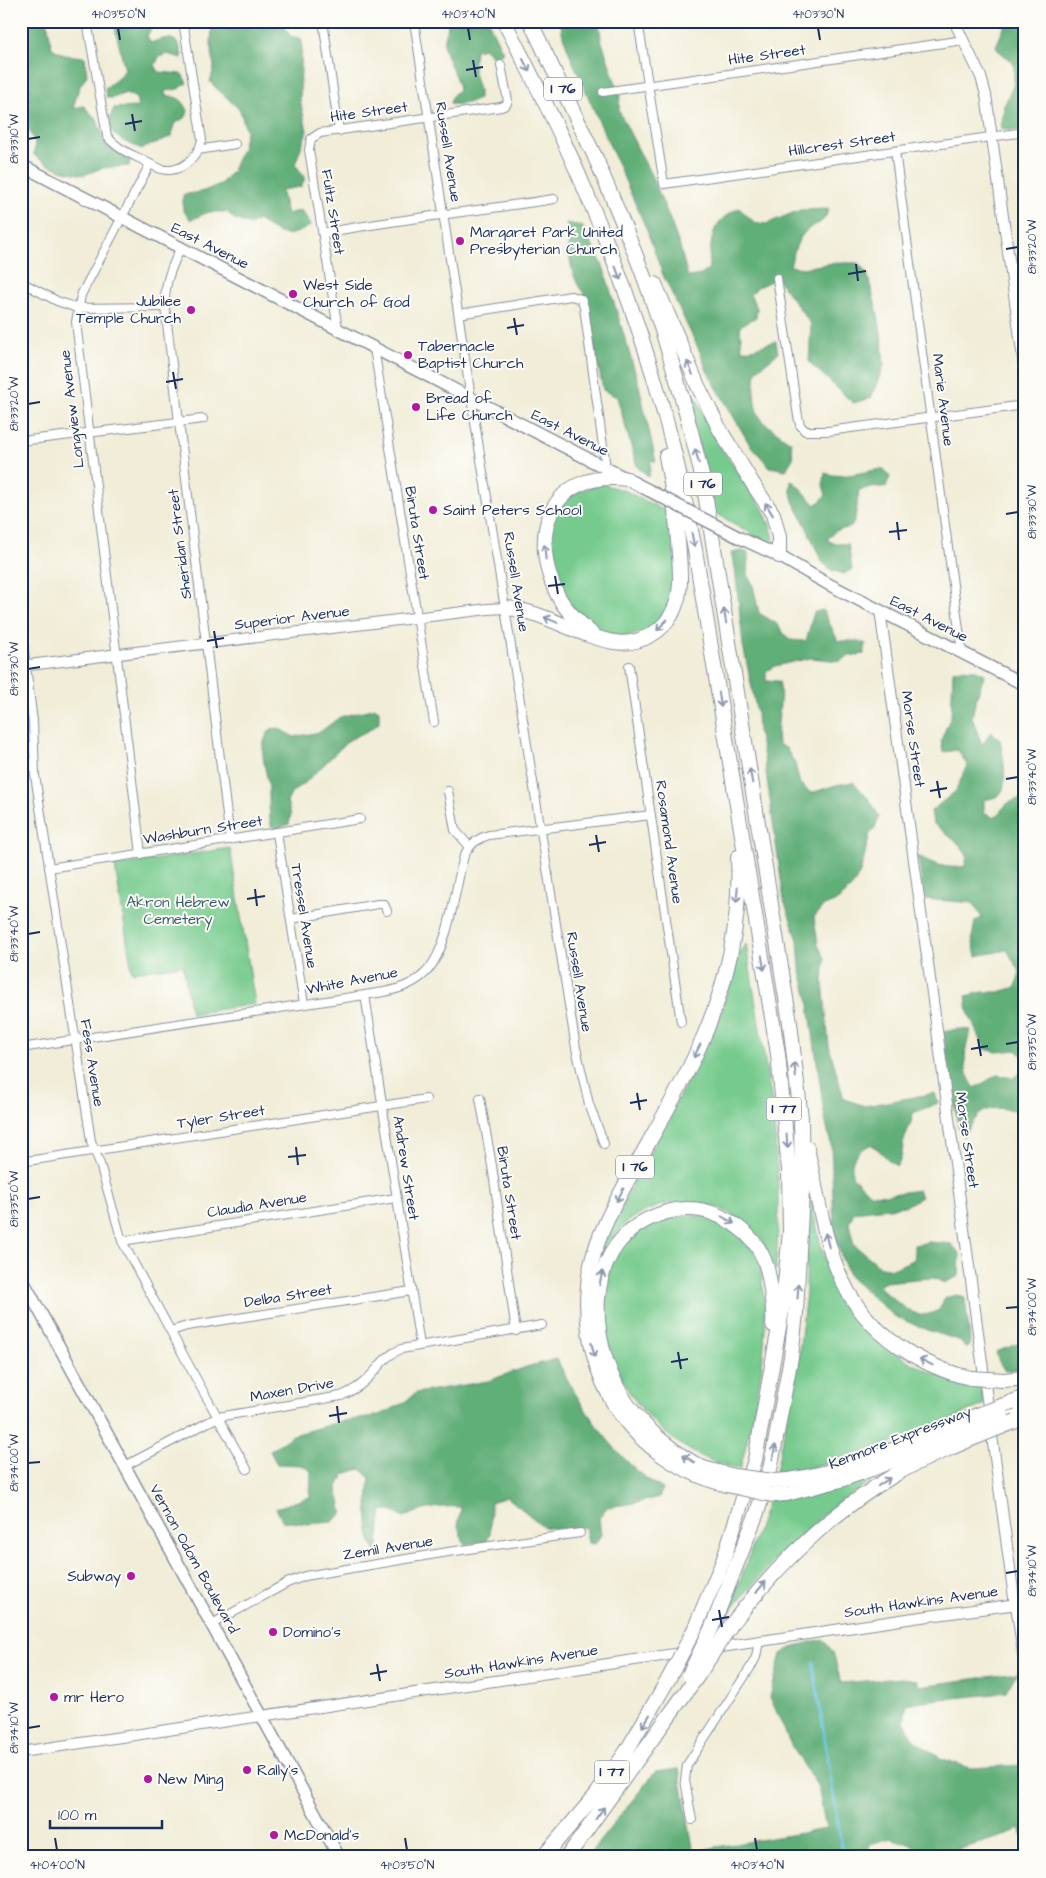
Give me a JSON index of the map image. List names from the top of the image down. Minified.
{"streets":{"highway":["I 76","I 77","Kenmore Expressway"],"main road":["East Avenue","Vernon Odom Boulevard"],"street":["Hite Street","Hillcrest Street","Russell Avenue","Fultz Street","Marie Avenue","Longview Avenue","Biruta Street","Sheridan Street","Superior Avenue","Morse Street","Washburn Street","Rosamond Avenue","Tressel Avenue","White Avenue","Fess Avenue","Tyler Street","Andrew Street","Claudia Avenue","Delba Street","Maxen Drive","Zemil Avenue","South Hawkins Avenue"]},"crossings":[["Hite Street","Hillcrest Street"],["Hite Street","Russell Avenue"],["Hite Street","Fultz Street"],["I 76","I 77"],["I 76","Kenmore Expressway"],["Hillcrest Street","Marie Avenue"],["Russell Avenue","East Avenue"],["Russell Avenue","Superior Avenue"],["Fultz Street","East Avenue"],["East Avenue","Marie Avenue"],["East Avenue","Longview Avenue"],["East Avenue","Biruta Street"],["East Avenue","Sheridan Street"],["East Avenue","Morse Street"],["Longview Avenue","Superior Avenue"],["Longview Avenue","Washburn Street"],["Biruta Street","Superior Avenue"],["Biruta Street","Maxen Drive"],["Sheridan Street","Superior Avenue"],["Sheridan Street","Washburn Street"],["Superior Avenue","Fess Avenue"],["Morse Street","South Hawkins Avenue"],["Washburn Street","Tressel Avenue"],["Washburn Street","Fess Avenue"],["Tressel Avenue","White Avenue"],["White Avenue","Fess Avenue"],["White Avenue","Andrew Street"],["Fess Avenue","Tyler Street"],["Fess Avenue","Claudia Avenue"],["Fess Avenue","Delba Street"],["Fess Avenue","Maxen Drive"],["Tyler Street","Andrew Street"],["Andrew Street","Claudia Avenue"],["Andrew Street","Delba Street"],["Andrew Street","Maxen Drive"],["Maxen Drive","Vernon Odom Boulevard"],["Zemil Avenue","Vernon Odom Boulevard"],["Vernon Odom Boulevard","South Hawkins Avenue"]],"parks":["Akron Hebrew Cemetery"],"places":["Margaret Park United Presbyterian Church","West Side Church of God","Jubilee Temple Church","Tabernacle Baptist Church","Bread of Life Church","Saint Peters School","Subway","Domino's","mr Hero","Rally's","New Ming","McDonald's"],"scale_bar":"100 m","coordinates":["41°03'50\"N","41°03'40\"N","41°03'30\"N","81°33'10\"W","81°33'20\"W","81°33'30\"W","81°33'40\"W","81°33'50\"W","81°34'00\"W","81°34'10\"W","41°04'00\"N"]}
